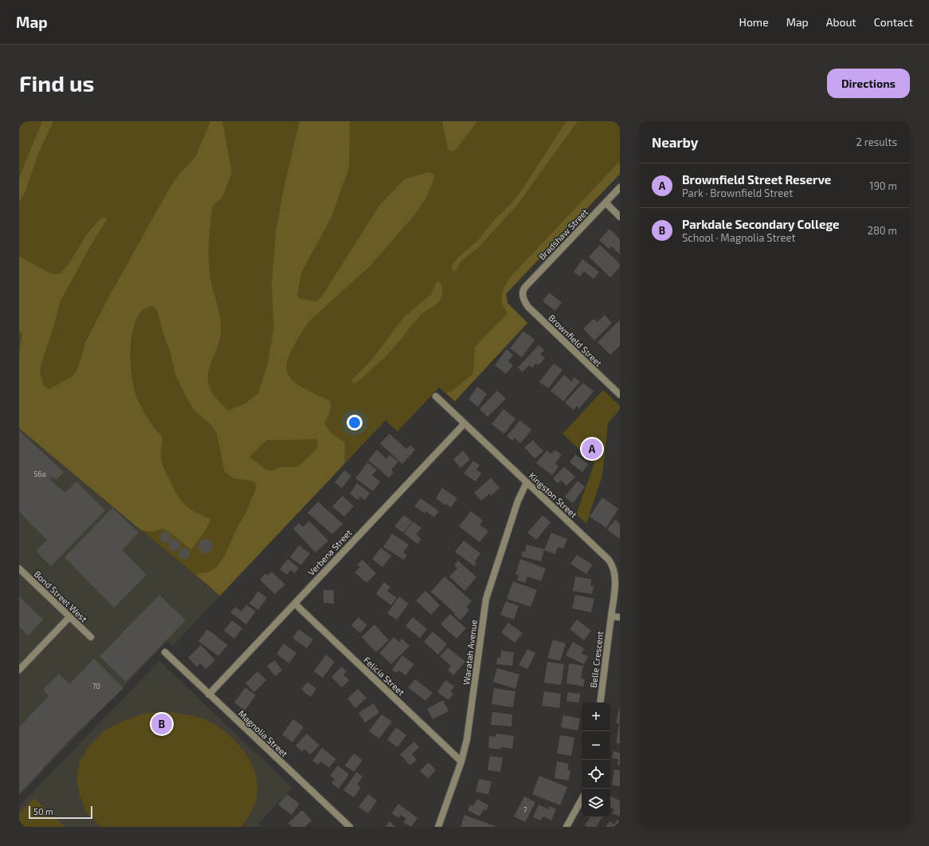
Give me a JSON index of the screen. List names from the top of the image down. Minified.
{"streets":{"street":["Bradshaw Street","Brownfield Street","Kingston Street","Verbena Street","Bond Street West","Waratah Avenue","Belle Crescent","Felicia Street","Magnolia Street"]},"crossings":[["Bradshaw Street","Brownfield Street"],["Kingston Street","Verbena Street"],["Kingston Street","Waratah Avenue"],["Kingston Street","Belle Crescent"],["Verbena Street","Felicia Street"],["Verbena Street","Magnolia Street"],["Waratah Avenue","Felicia Street"]],"house_numbers":["56a","70","7"],"scale_bar":"50 m","page":{"header":"Map","nav":["Home","Map","About","Contact"],"buttons":"Directions","title":"Find us","heading":["Nearby","2 results"],"list":[{"mark":"A","name":"Brownfield Street Reserve","note":"Park · Brownfield Street","value":"190 m"},{"mark":"B","name":"Parkdale Secondary College","note":"School · Magnolia Street","value":"280 m"}],"pins":["A","B"],"map_buttons":["+","−"],"scale":"50 m"}}
